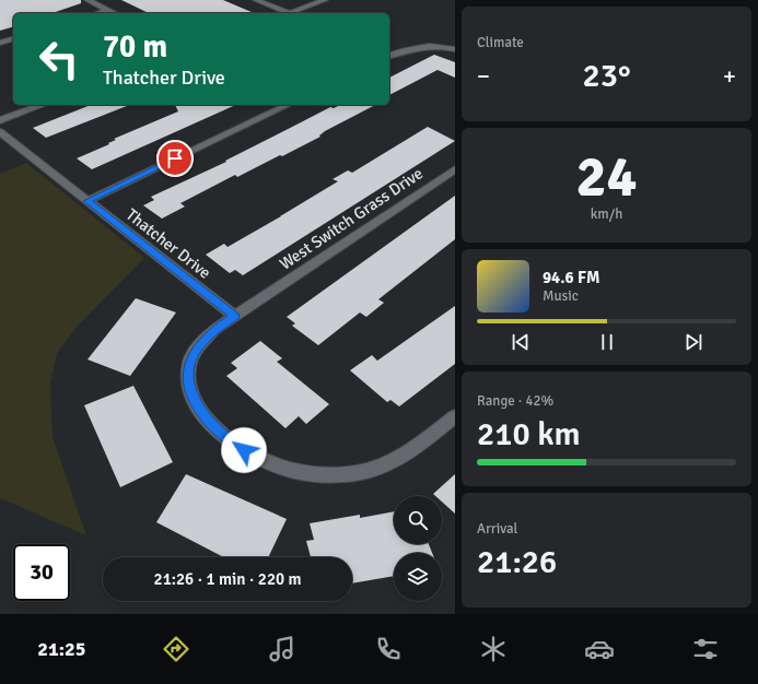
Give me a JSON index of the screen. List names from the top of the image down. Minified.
{"streets":{"street":["West Switch Grass Drive","Thatcher Drive"]},"crossings":[["West Switch Grass Drive","Thatcher Drive"]],"page":{"tile":["Climate",["24","km/h"],["Range · 42%","210 km"],["Arrival","21:26"]],"turn":["70 m","Thatcher Drive"],"heat":["−","23°","+"],"song":["94.6 FM","Music"],"limit":"30","trip":"21:26 · 1 min · 220 m","tabs":"21:25"}}
